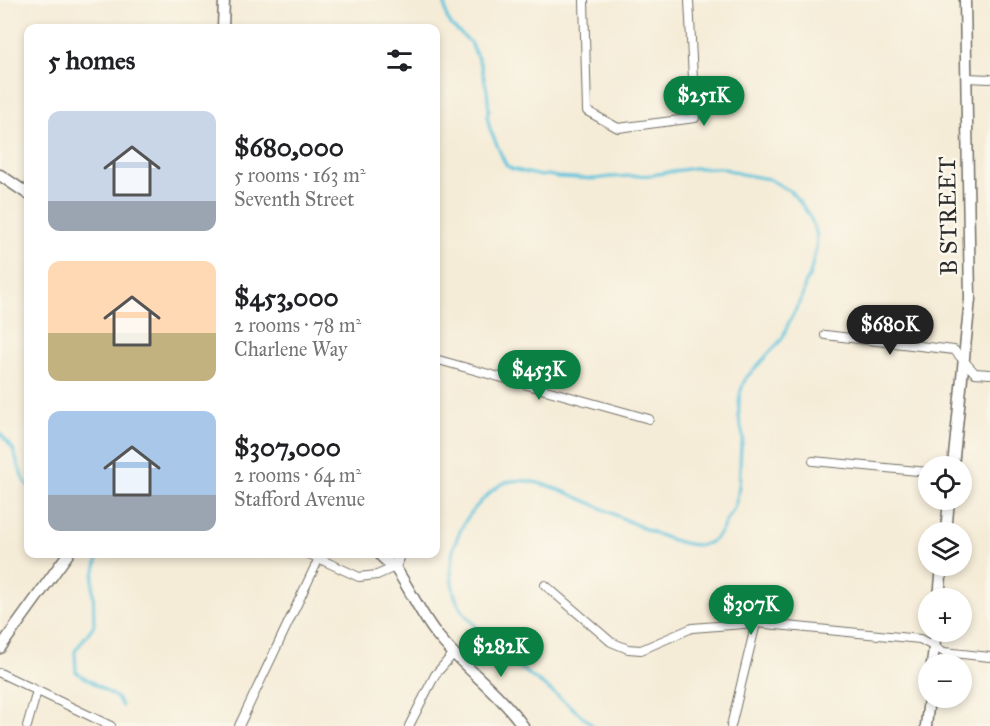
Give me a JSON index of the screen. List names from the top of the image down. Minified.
{"streets":{"street":["B STREET"]},"page":{"heading":"5 homes","price":["$251K","$680K","$453K","$307K","$282K"],"list":[{"name":"$680,000","note":"5 rooms · 163 m² · Seventh Street"},{"name":"$453,000","note":"2 rooms · 78 m² · Charlene Way"},{"name":"$307,000","note":"2 rooms · 64 m² · Stafford Avenue"}],"map_buttons":["+","−"]}}
